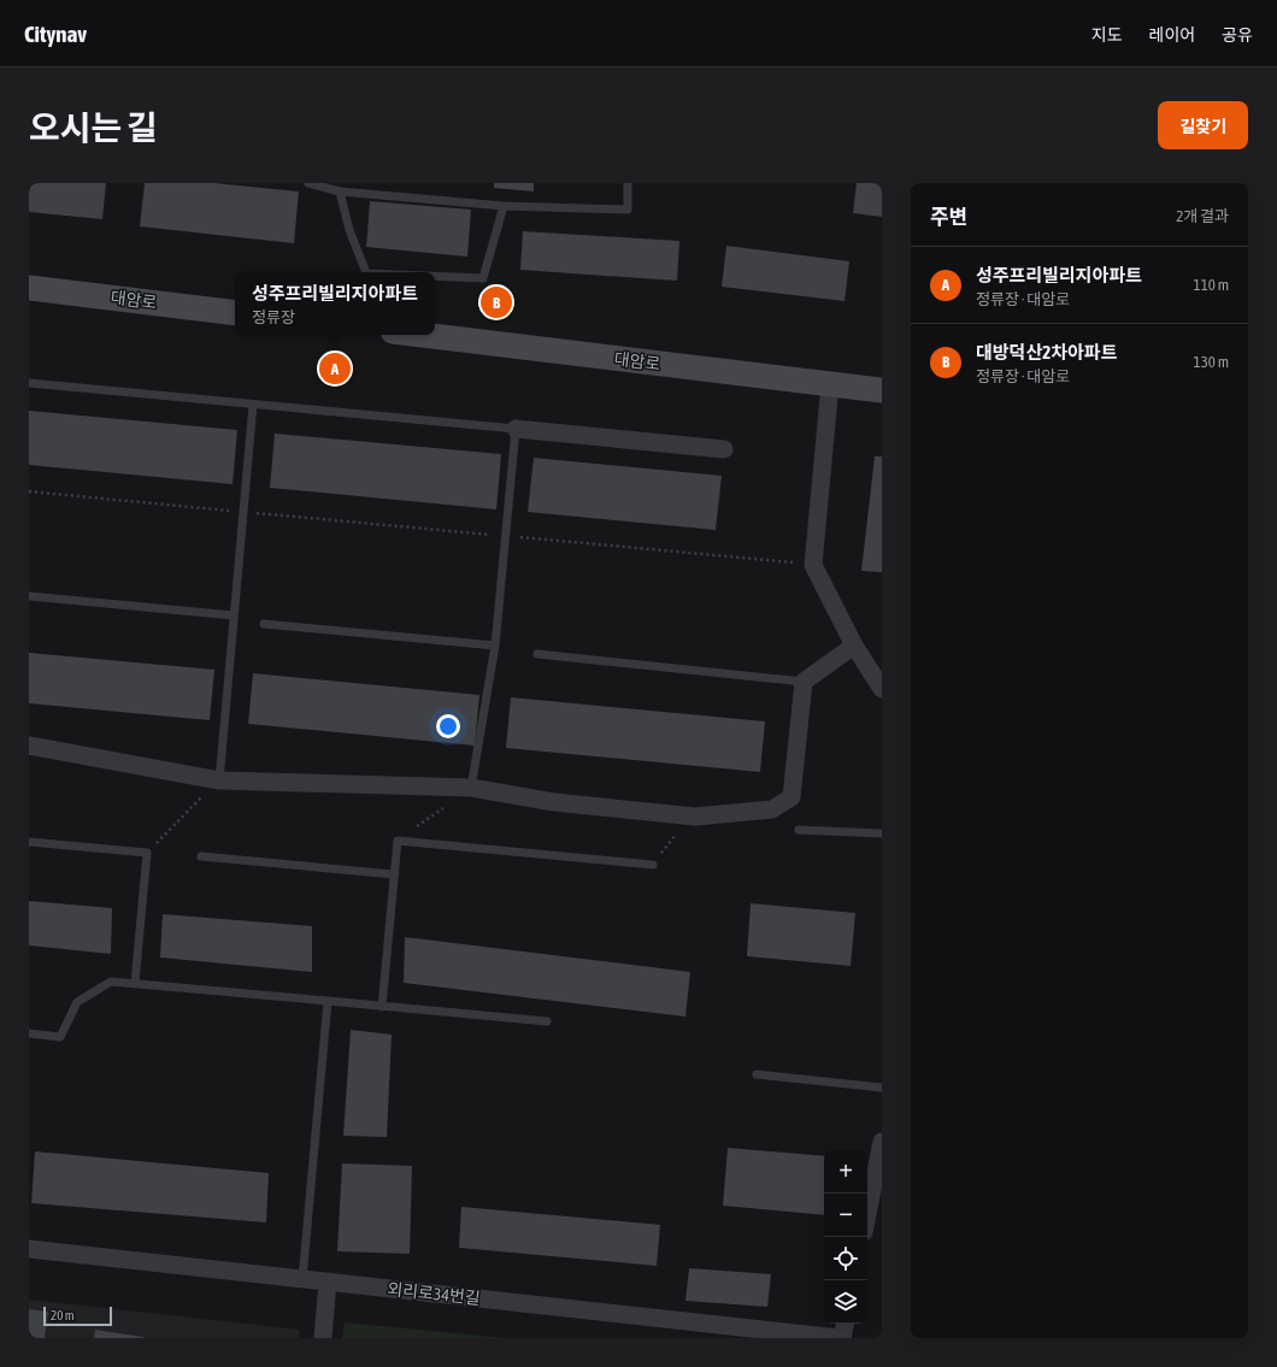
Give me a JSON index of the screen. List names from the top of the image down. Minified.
{"streets":{"street":["대암로","외리로34번길"]},"scale_bar":"20 m","page":{"header":"Citynav","nav":["지도","레이어","공유"],"title":"오시는 길","buttons":"길찾기","heading":["주변","2개 결과"],"list":[{"mark":"A","name":"성주프리빌리지아파트","note":"정류장 · 대암로","value":"110 m"},{"mark":"B","name":"대방덕산2차아파트","note":"정류장 · 대암로","value":"130 m"}],"popup":["성주프리빌리지아파트","정류장"],"pins":["B","A"],"map_buttons":["+","−"],"scale":"20 m"}}
